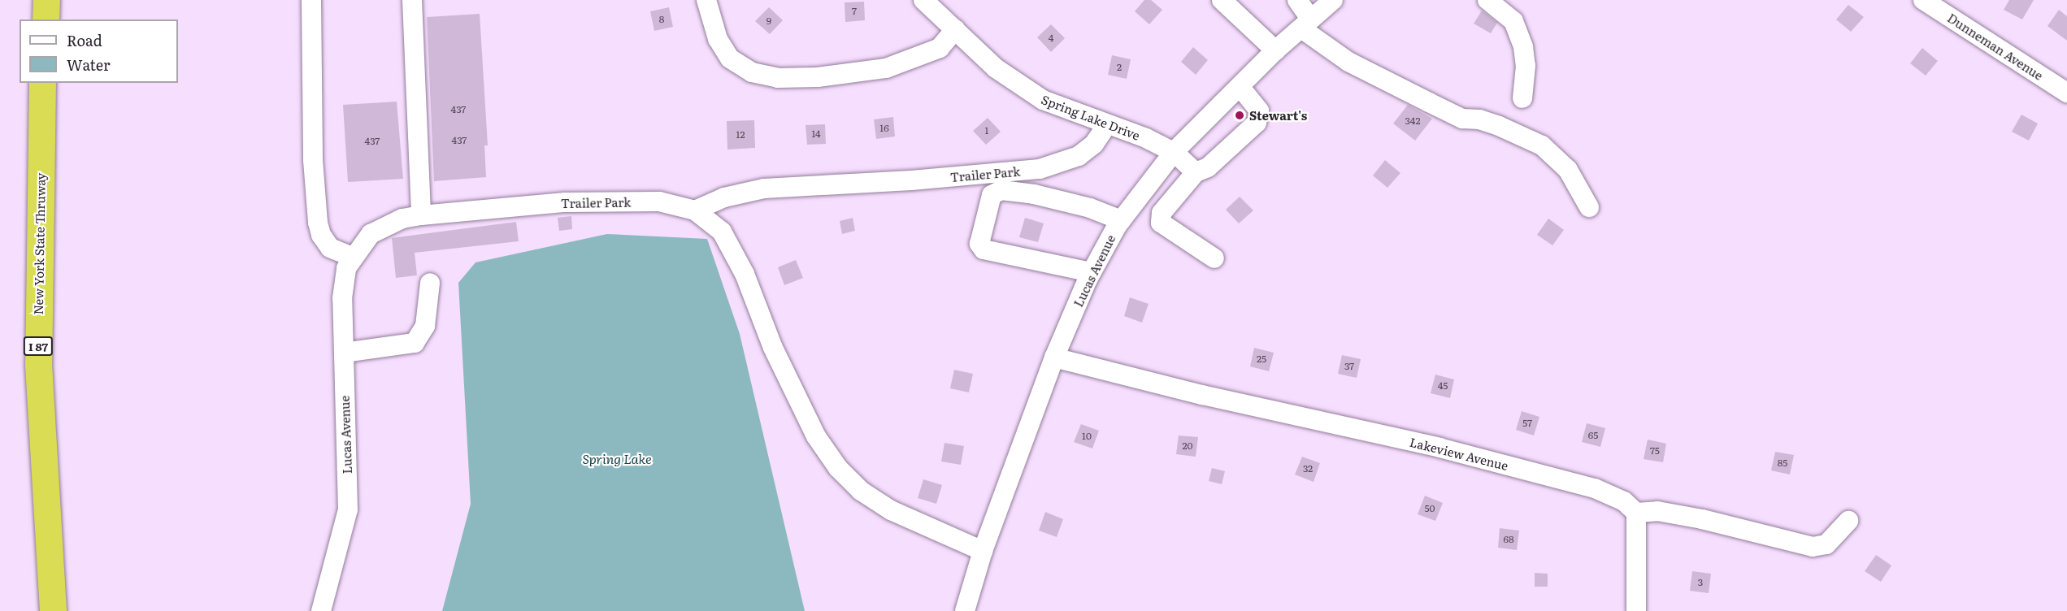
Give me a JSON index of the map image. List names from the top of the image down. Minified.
{"streets":{"highway":["New York State Thruway","I 87"],"street":["Dunneman Avenue","Spring Lake Drive","Trailer Park","Lucas Avenue","Lakeview Avenue"]},"crossings":[["Spring Lake Drive","Trailer Park"],["Spring Lake Drive","Lucas Avenue"],["Trailer Park","Lucas Avenue"],["Lucas Avenue","Lakeview Avenue"]],"water":["Spring Lake"],"places":["Stewart's"],"house_numbers":["7","8","9","4","2","437","342","16","1","14","12","437","437","25","37","45","57","65","10","20","75","85","32","50","68","3"],"legend":["Road","Water"]}
